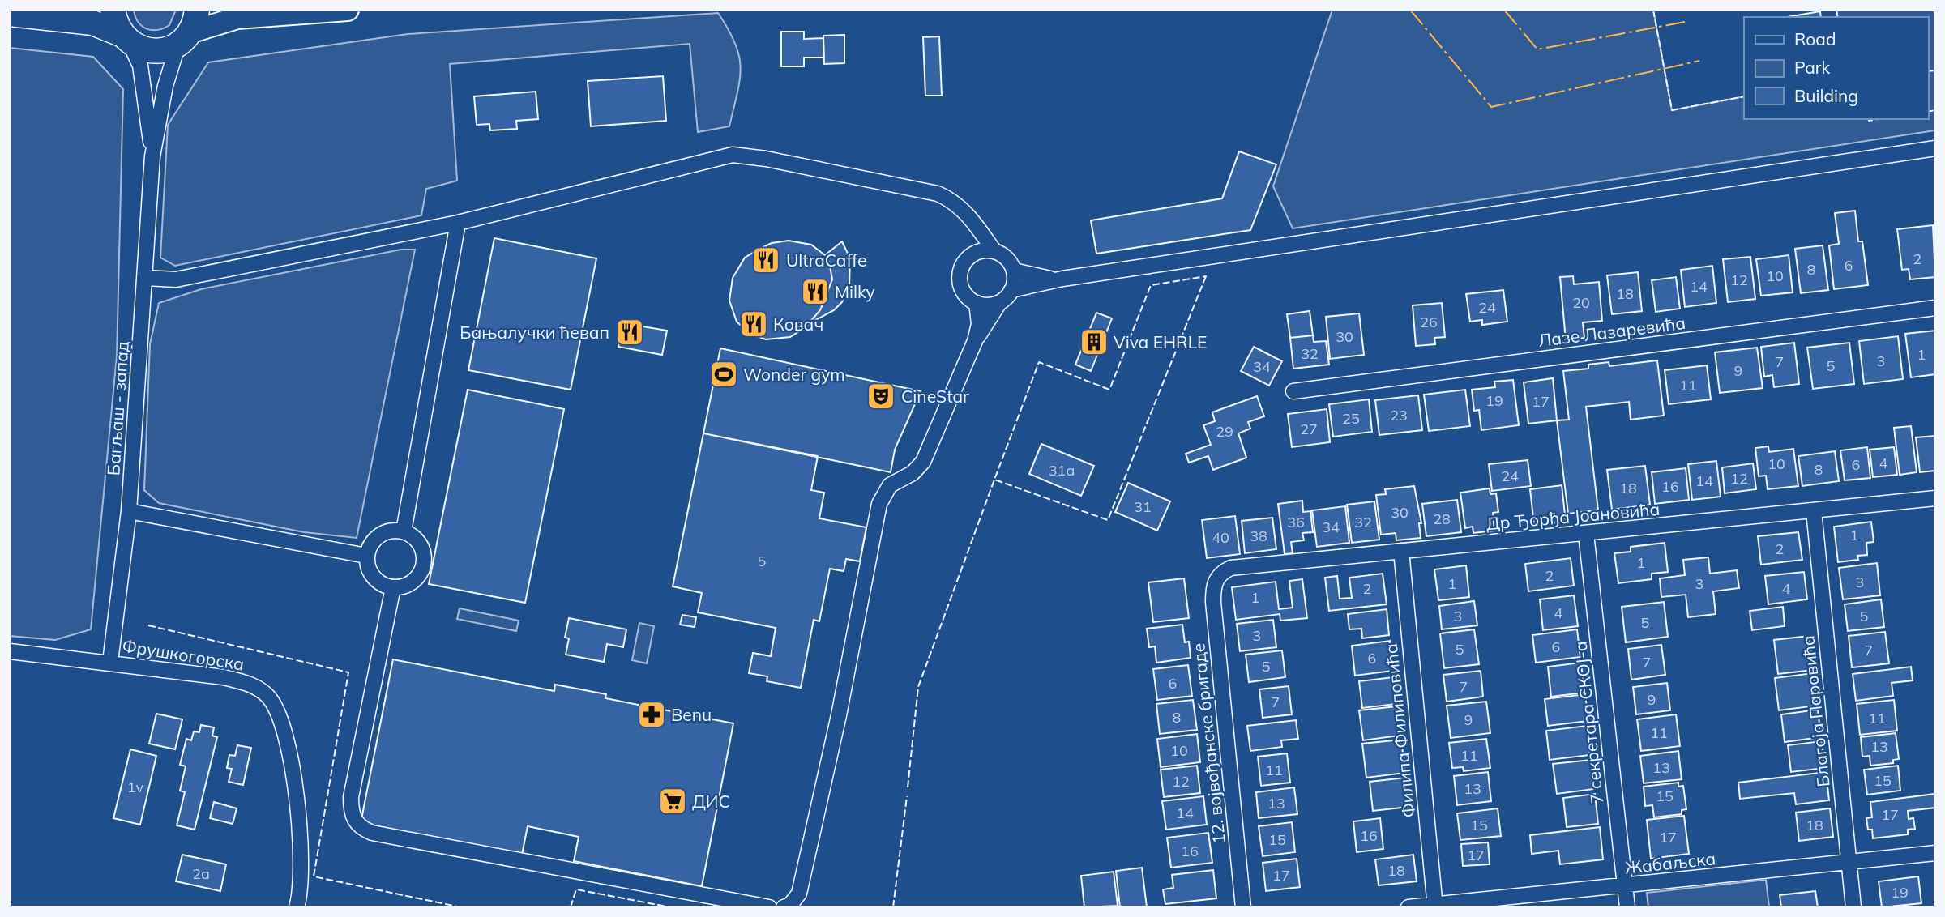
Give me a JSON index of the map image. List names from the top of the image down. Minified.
{"streets":{"street":["Лазе Лазаревића","Багљаш - запад","Др Ђорђа Јоановића","Фрушкогорска","Благоја Паровића","7 секретара СКОЈ-а","Филипа Филиповића","12. војвођанске бригаде","Жабаљска"]},"crossings":[["Багљаш - запад","Фрушкогорска"],["Др Ђорђа Јоановића","Благоја Паровића"],["Др Ђорђа Јоановића","7 секретара СКОЈ-а"],["Др Ђорђа Јоановића","Филипа Филиповића"],["Др Ђорђа Јоановића","12. војвођанске бригаде"],["Благоја Паровића","Жабаљска"],["7 секретара СКОЈ-а","Жабаљска"],["Филипа Филиповића","Жабаљска"]],"places":{"restaurant":["UltraCaffe","Milky","Ковач","Бањалучки ћевап"],"building":["Viva EHRLE"],"sports":["Wonder gym"],"theatre":["CineStar"],"pharmacy":["Benu"],"supermarket":["ДИС"]},"house_numbers":["2","6","8","10","12","14","18","20","24","26","30","32","1","3","7","5","34","9","11","19","17","23","25","27","29","4","10","6","8","31a","24","12","14","16","18","31","30","28","36","32","34","1","38","40","2","5","1","2","3","1","3","2","4","1","4","3","5","5","3","6","5","7","6","7","5","6","7","9","7","8","11","9","11","13","10","11","13","11","15","12","1v","13","15","13","14","17","15","18","16","17","15","16","17","18","2a","17","19"],"legend":["Road","Park","Building"]}
